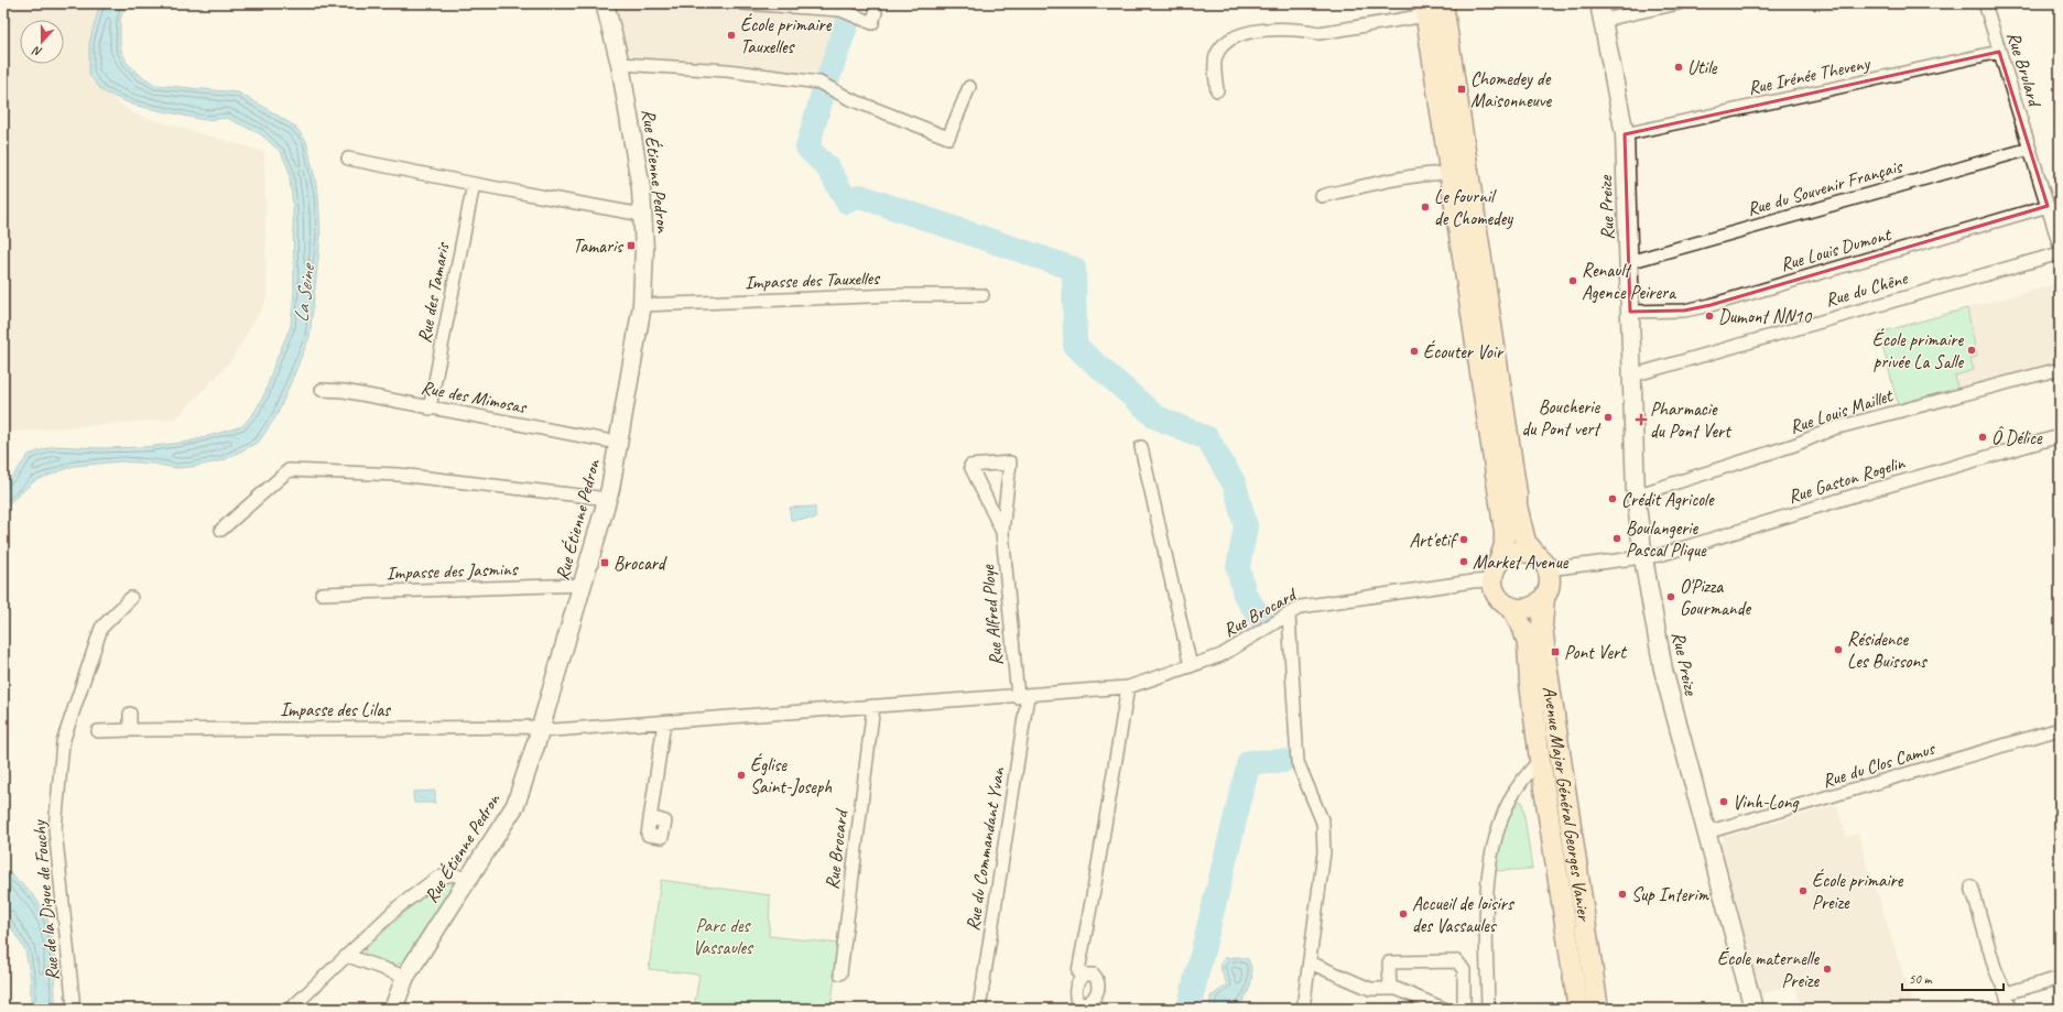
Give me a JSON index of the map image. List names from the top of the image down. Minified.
{"streets":{"main road":["Avenue Major Général Georges Vanier"],"street":["Rue Brulard","Rue Irénée Theveny","Rue Étienne Pedron","Rue du Souvenir Français","Rue Preize","Rue Louis Dumont","Impasse des Tauxelles","Rue du Chêne","Rue des Tamaris","Rue des Mimosas","Rue Louis Maillet","Rue Gaston Rogelin","Impasse des Jasmins","Rue Brocard","Rue Alfred Ploye","Impasse des Lilas","Rue du Clos Camus","Rue du Commandant Yvan","Rue de la Digue de Fouchy"]},"crossings":[["Rue Brulard","Rue Irénée Theveny"],["Rue Brulard","Rue du Souvenir Français"],["Rue Brulard","Rue Louis Dumont"],["Rue Irénée Theveny","Rue Preize"],["Rue Étienne Pedron","Impasse des Tauxelles"],["Rue Étienne Pedron","Rue des Mimosas"],["Rue Étienne Pedron","Impasse des Jasmins"],["Rue Étienne Pedron","Rue Brocard"],["Rue Étienne Pedron","Impasse des Lilas"],["Rue du Souvenir Français","Rue Preize"],["Rue Preize","Rue Louis Dumont"],["Rue Preize","Rue du Chêne"],["Rue Preize","Rue Louis Maillet"],["Rue Preize","Rue Gaston Rogelin"],["Rue Preize","Rue du Clos Camus"],["Rue des Tamaris","Rue des Mimosas"],["Rue Brocard","Rue Alfred Ploye"],["Rue Brocard","Impasse des Lilas"],["Rue Brocard","Avenue Major Général Georges Vanier"],["Rue Brocard","Rue du Commandant Yvan"],["Rue Alfred Ploye","Rue du Commandant Yvan"]],"water":["La Seine"],"parks":["Parc des Vassaules"],"places":{"other":["École primaire Tauxelles","Utile","Le fournil de Chomedey","Renault Agence Peirera","Dumont NN10","École primaire privée La Salle","Écouter Voir","Boucherie du Pont vert","Ô Délice","Crédit Agricole","Boulangerie Pascal Plique","Art'etif","Market Avenue","O'Pizza Gourmande","Résidence Les Buissons","Église Saint-Joseph","Vinh-Long","École primaire Preize","Sup Interim","Accueil de loisirs des Vassaules","École maternelle Preize"],"transit":["Chomedey de Maisonneuve","Tamaris","Brocard","Pont Vert"],"health":["Pharmacie du Pont Vert"]},"scale_bar":"50 m","north":"bottom"}
